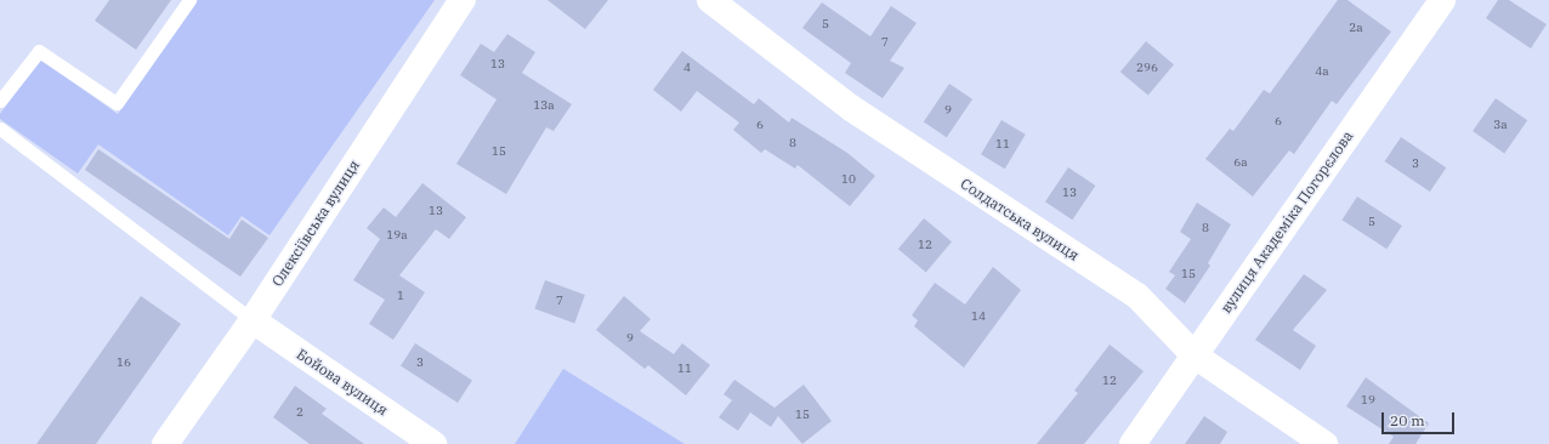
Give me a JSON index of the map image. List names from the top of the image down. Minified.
{"streets":{"street":["Солдатська вулиця","вулиця Академіка Погорєлова","Олексіївська вулиця","Бойова вулиця"]},"crossings":[["Солдатська вулиця","вулиця Академіка Погорєлова"],["Олексіївська вулиця","Бойова вулиця"]],"house_numbers":["5","2а","7","13","4","296","4а","13а","9","6","6","3а","8","11","15","6а","3","10","13","13","5","8","19а","12","15","1","7","14","9","16","3","11","12","19","2","15"],"scale_bar":"20 m"}
